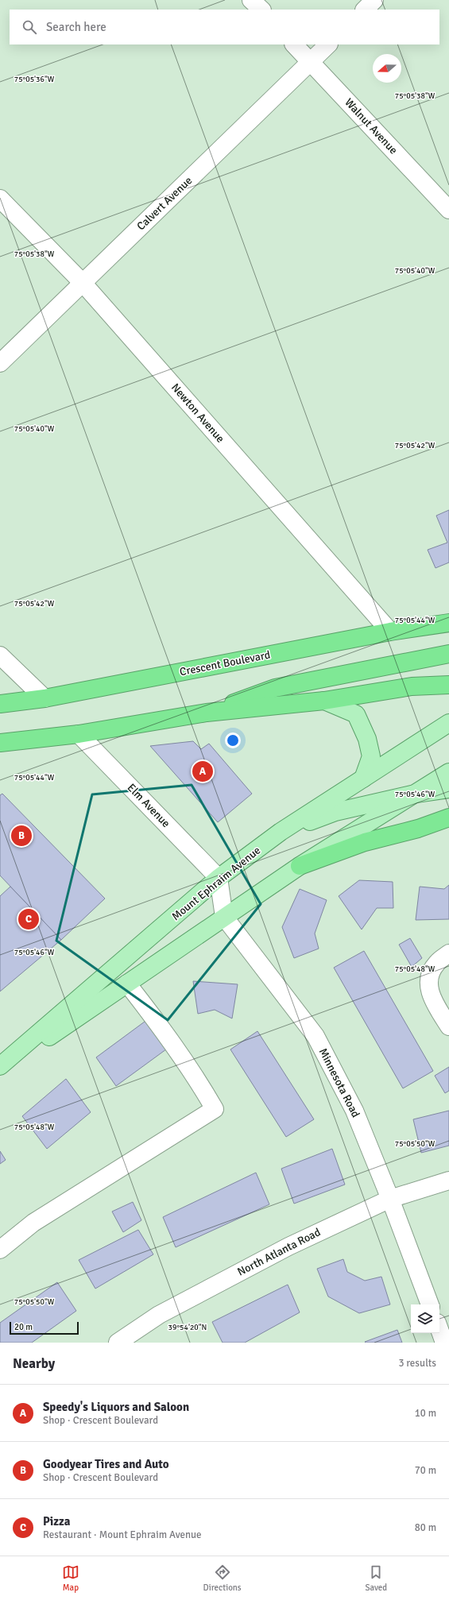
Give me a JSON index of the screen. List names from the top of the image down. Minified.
{"streets":{"highway":["Crescent Boulevard"],"main road":["Mount Ephraim Avenue"],"street":["Walnut Avenue","Calvert Avenue","Newton Avenue","Elm Avenue","Minnesota Road","North Atlanta Road"]},"crossings":[["Walnut Avenue","Calvert Avenue"],["Calvert Avenue","Newton Avenue"],["Newton Avenue","Crescent Boulevard"],["Elm Avenue","Mount Ephraim Avenue"],["Elm Avenue","Minnesota Road"],["Mount Ephraim Avenue","Minnesota Road"],["Minnesota Road","North Atlanta Road"]],"scale_bar":"20 m","north":"left","page":{"search":"Search here","pins":["A","B","C"],"scale":"20 m","heading":["Nearby","3 results"],"list":[{"mark":"A","name":"Speedy's Liquors and Saloon","note":"Shop · Crescent Boulevard","value":"10 m"},{"mark":"B","name":"Goodyear Tires and Auto","note":"Shop · Crescent Boulevard","value":"70 m"},{"mark":"C","name":"Pizza","note":"Restaurant · Mount Ephraim Avenue","value":"80 m"}],"nav":["Map","Directions","Saved"]},"coordinates":["75°05'36\"W","75°05'38\"W","75°05'40\"W","75°05'42\"W","75°05'44\"W","75°05'46\"W","75°05'48\"W","75°05'50\"W","39°54'20\"N"]}
